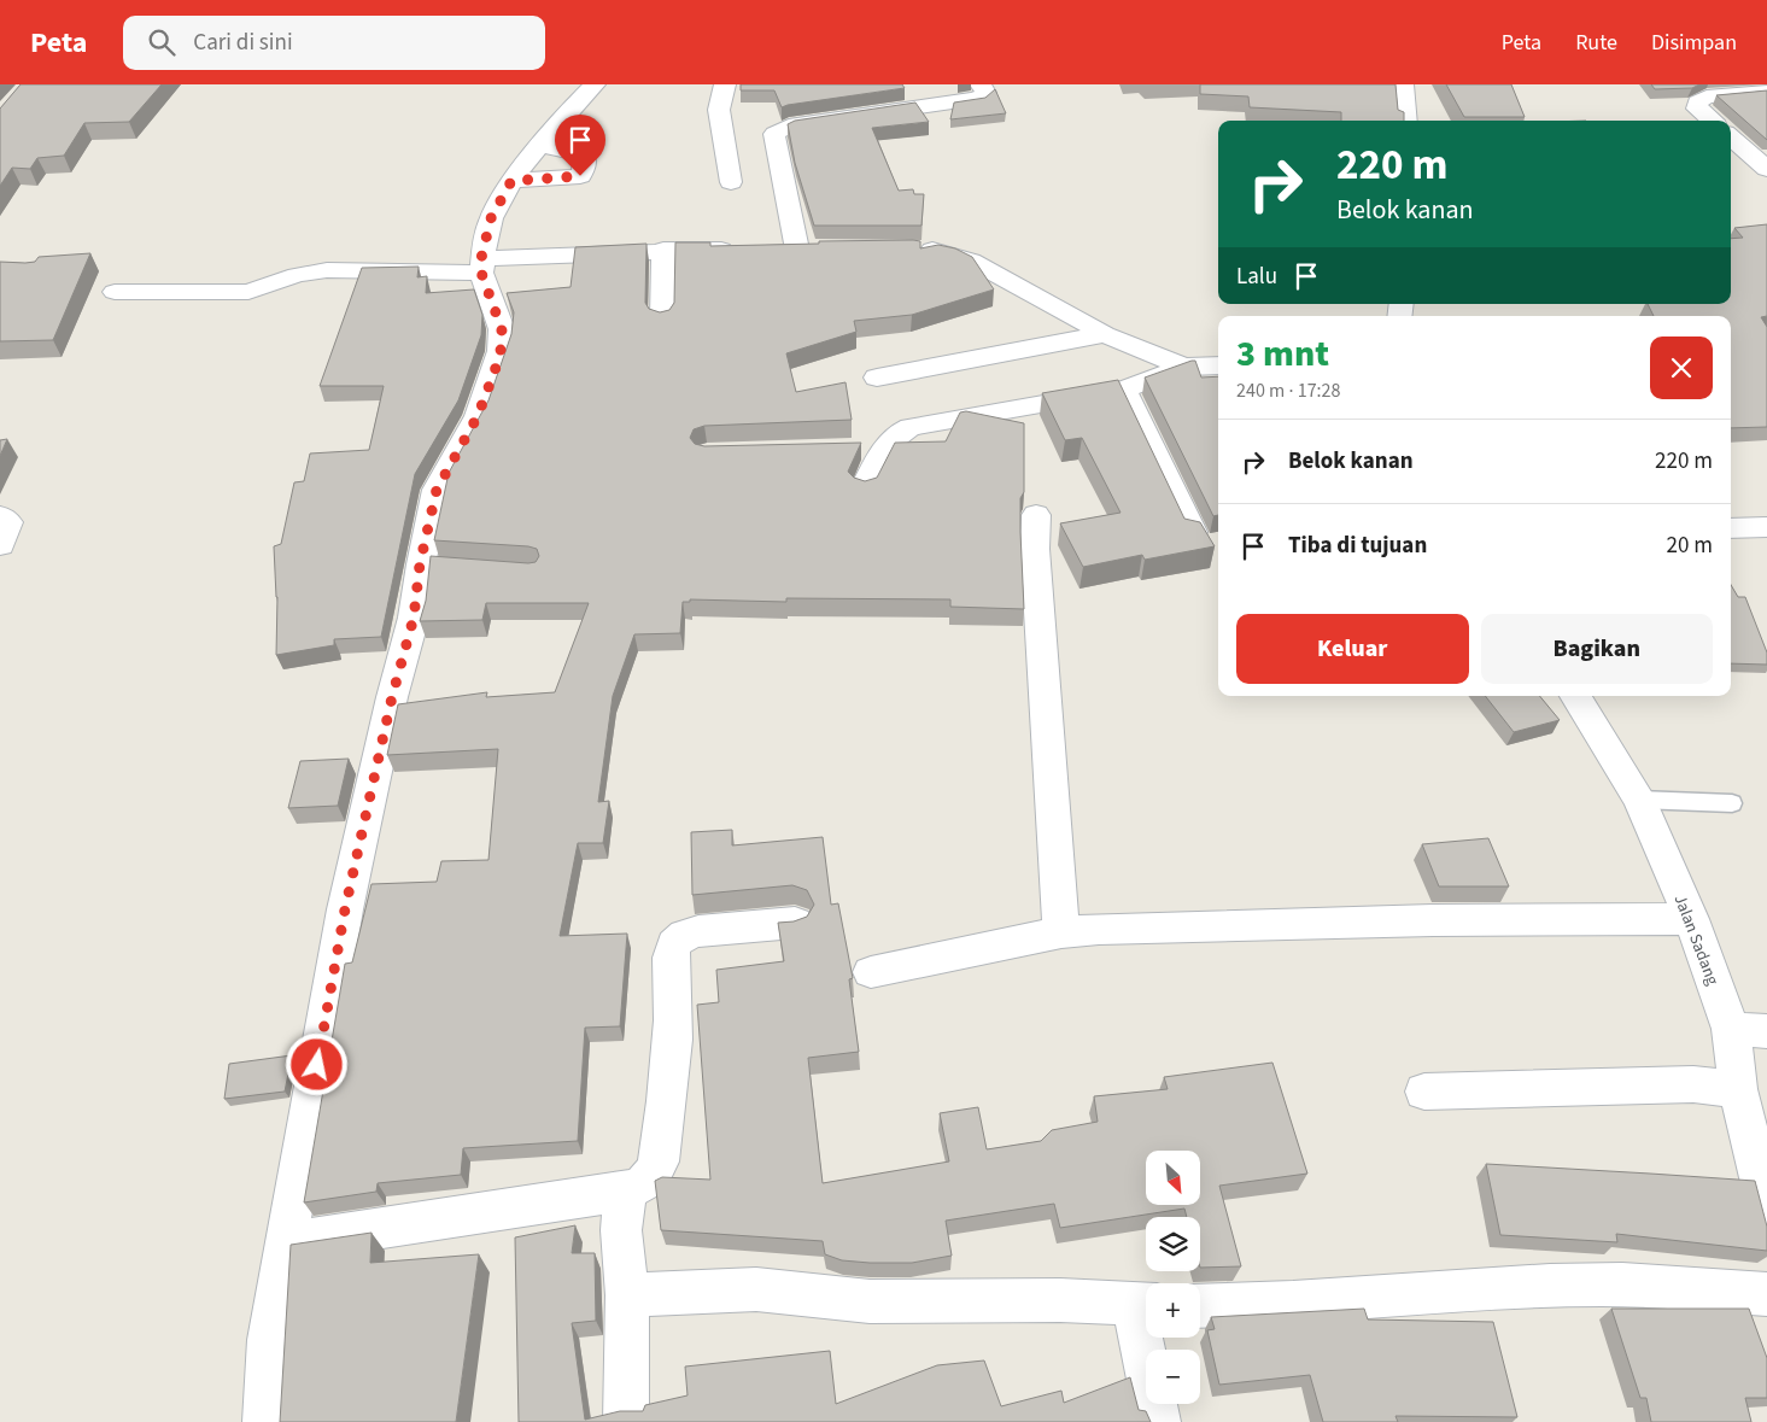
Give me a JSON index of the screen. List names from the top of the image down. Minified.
{"streets":{"street":["Jalan Sadang"]},"north":"bottom right","page":{"header":"Peta","search":"Cari di sini","nav":["Peta","Rute","Disimpan"],"turn":["220 m","Belok kanan"],"then":"Lalu","heading":["3 mnt","240 m · 17:28"],"list":[{"name":"Belok kanan","value":"220 m"},{"name":"Tiba di tujuan","value":"20 m"}],"buttons":["Keluar","Bagikan"],"map_buttons":["+","−"]}}
